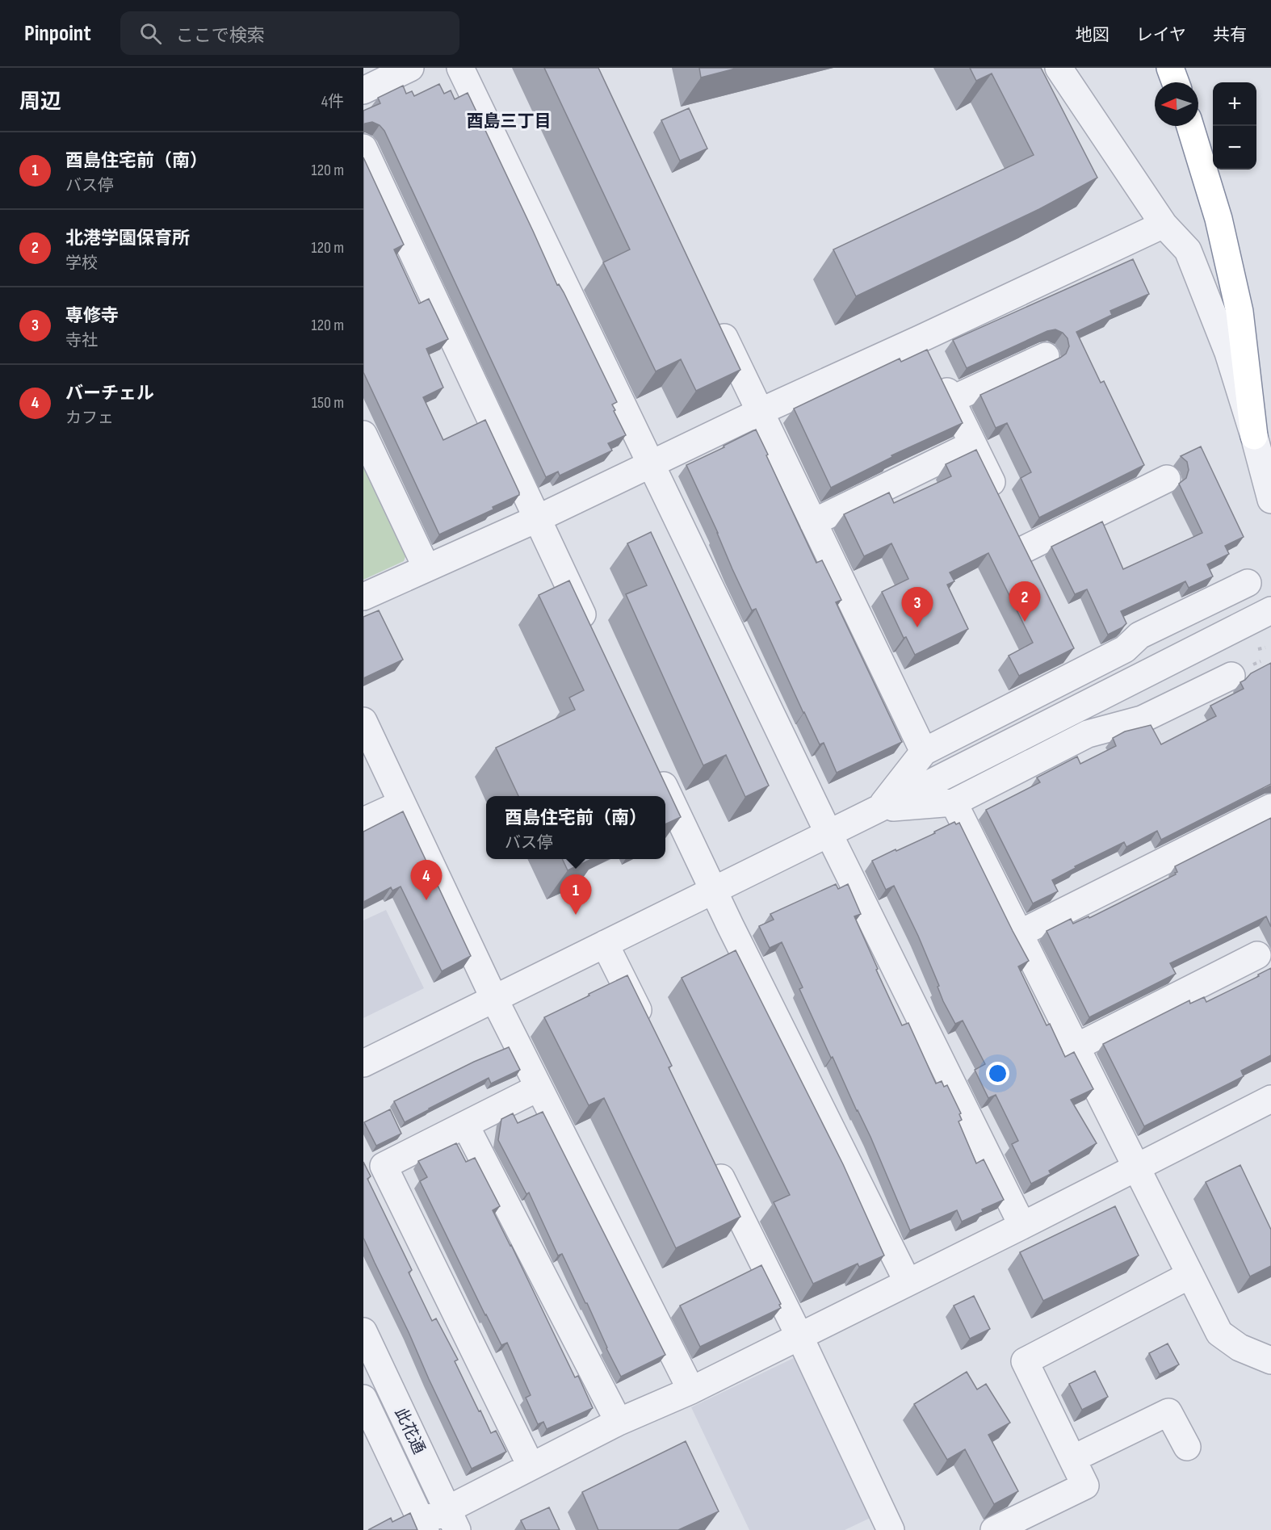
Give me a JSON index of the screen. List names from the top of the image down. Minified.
{"streets":{"street":["此花通"]},"districts":["酉島三丁目"],"north":"left","page":{"header":"Pinpoint","search":"ここで検索","nav":["地図","レイヤ","共有"],"heading":["周辺","4件"],"map_buttons":["+","−"],"list":[{"mark":"1","name":"酉島住宅前（南）","note":"バス停","value":"120 m"},{"mark":"2","name":"北港学園保育所","note":"学校","value":"120 m"},{"mark":"3","name":"専修寺","note":"寺社","value":"120 m"},{"mark":"4","name":"バーチェル","note":"カフェ","value":"150 m"}],"pins":["2","3","4","1"],"popup":["酉島住宅前（南）","バス停"]}}
